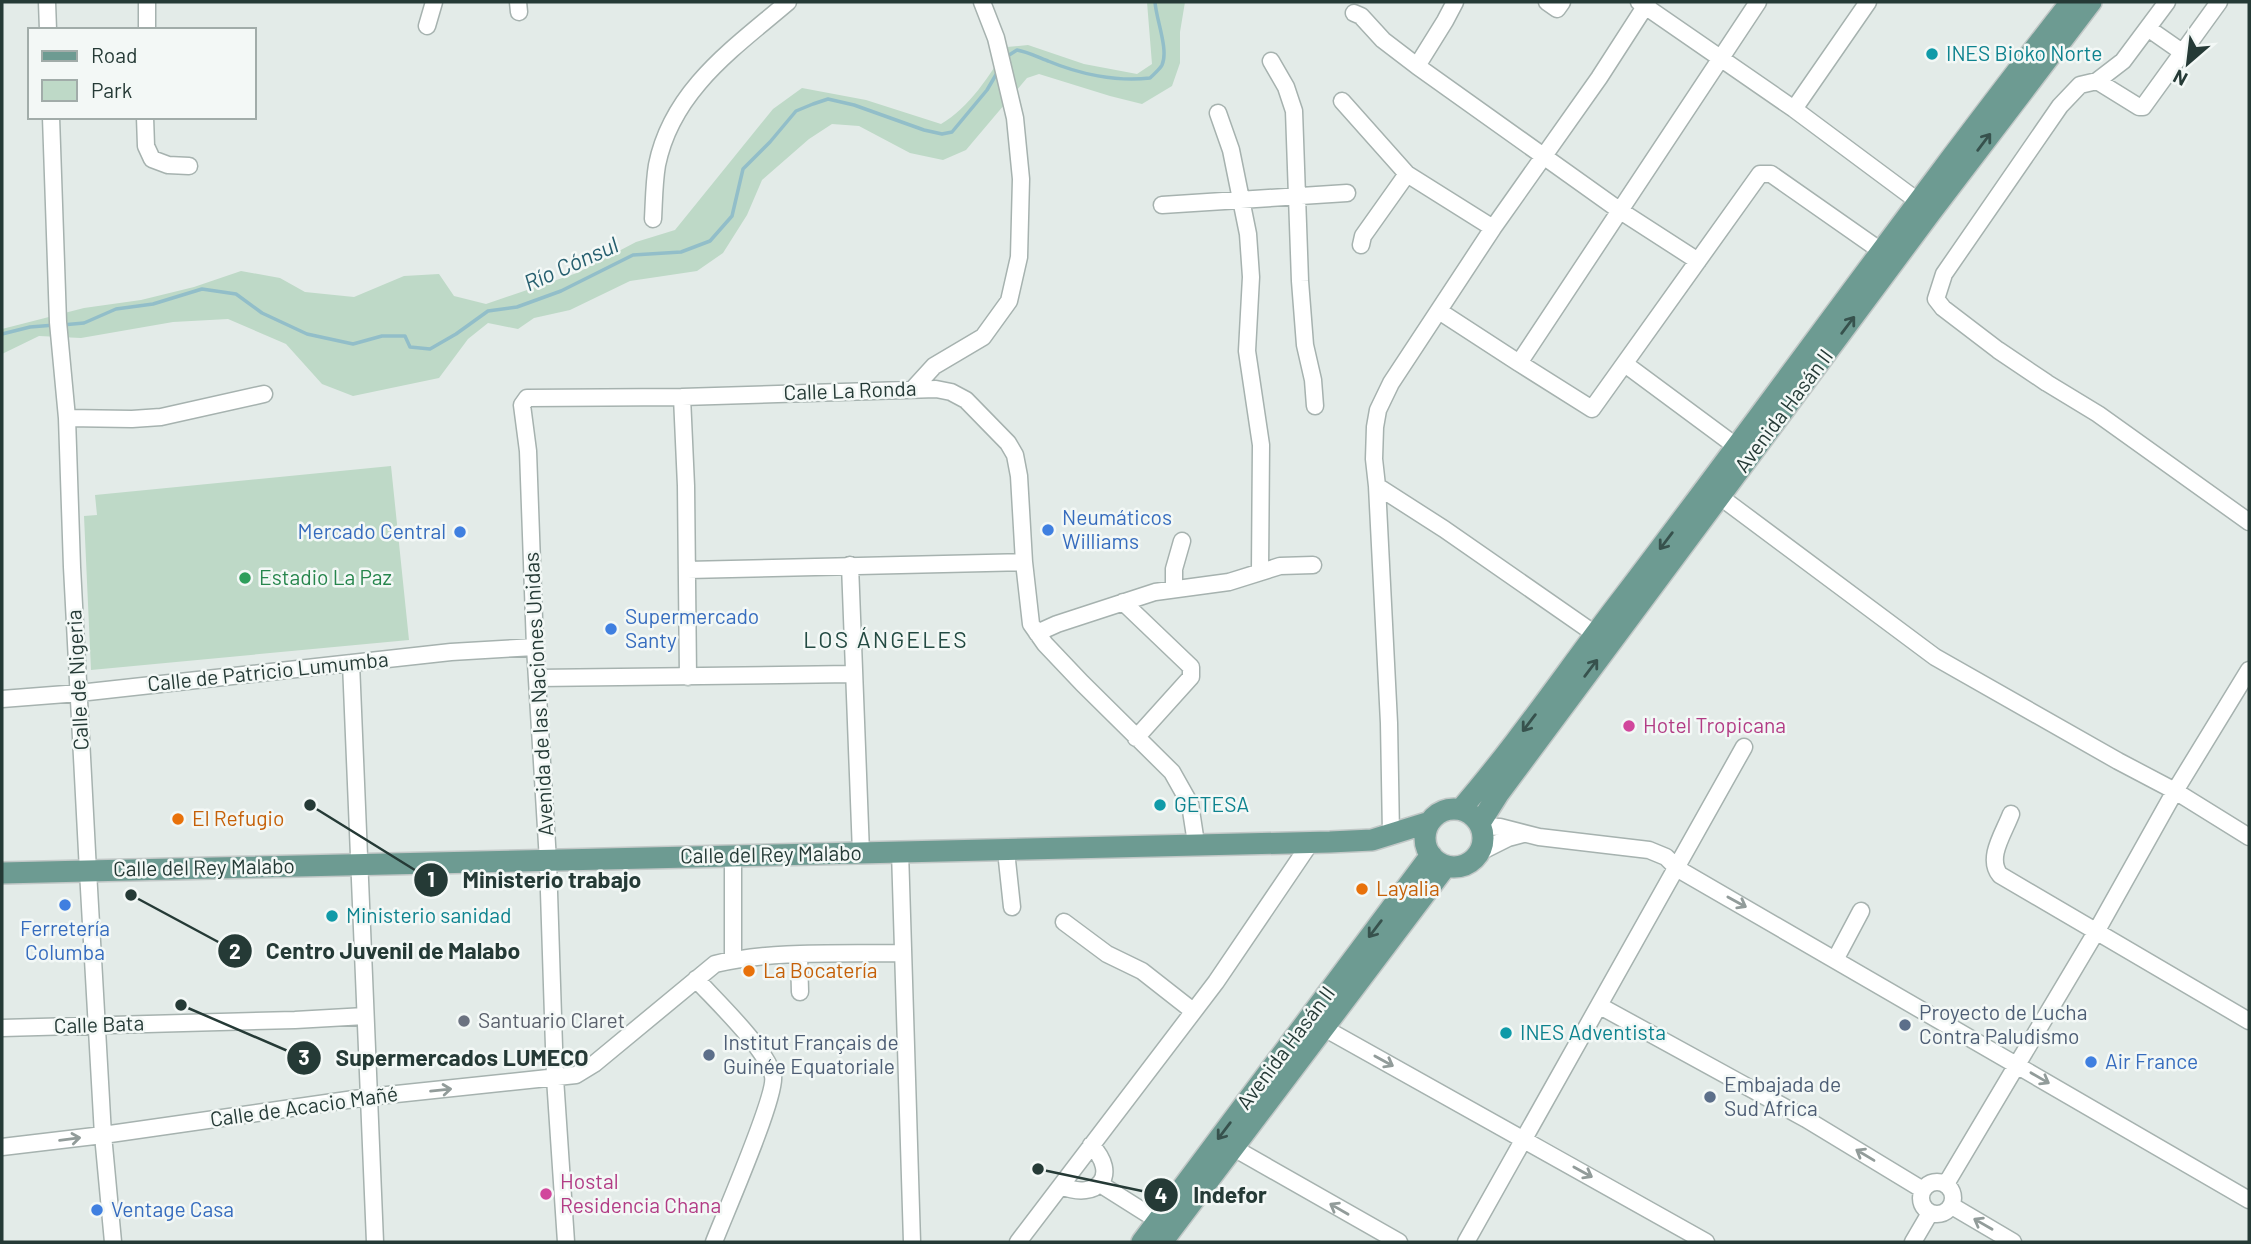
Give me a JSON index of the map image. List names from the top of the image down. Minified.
{"streets":{"main road":["Avenida Hasán II","Calle del Rey Malabo"],"street":["Calle La Ronda","Calle de Patricio Lumumba","Calle de Nigeria","Avenida de las Naciones Unidas","Calle Bata","Calle de Acacio Mañé"]},"crossings":[["Calle La Ronda","Avenida de las Naciones Unidas"],["Avenida Hasán II","Calle del Rey Malabo"],["Calle de Patricio Lumumba","Calle de Nigeria"],["Calle de Patricio Lumumba","Avenida de las Naciones Unidas"],["Calle de Nigeria","Calle del Rey Malabo"],["Calle de Nigeria","Calle Bata"],["Calle de Nigeria","Calle de Acacio Mañé"],["Avenida de las Naciones Unidas","Calle del Rey Malabo"],["Avenida de las Naciones Unidas","Calle de Acacio Mañé"]],"districts":["LOS ÁNGELES"],"water":["Río Cónsul"],"places":["INES Bioko Norte","Neumáticos Williams","Mercado Central","Estadio La Paz","Supermercado Santy","Hotel Tropicana","Ministerio trabajo","GETESA","El Refugio","Layalia","Centro Juvenil de Malabo","Ferretería Columba","Ministerio sanidad","La Bocatería","Supermercados LUMECO","Santuario Claret","Proyecto de Lucha Contra Paludismo","INES Adventista","Institut Français de Guinée Equatoriale","Air France","Embajada de Sud Africa","Indefor","Hostal Residencia Chana","Ventage Casa"],"legend":["Road","Park"],"north":"bottom left"}
